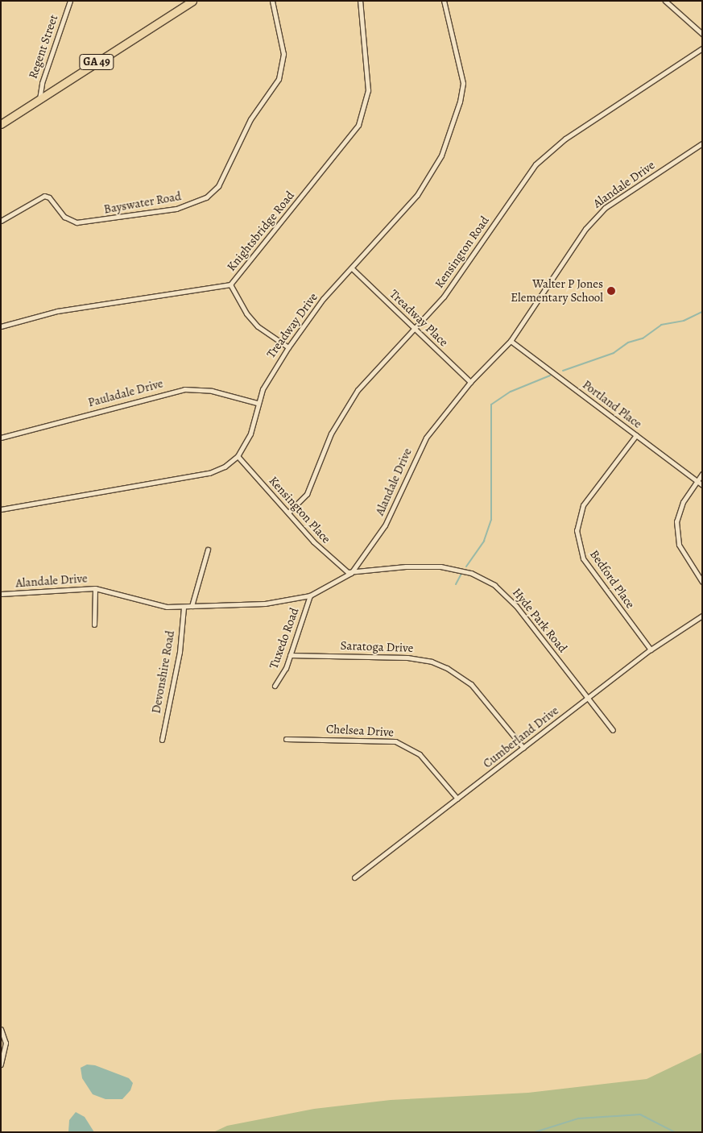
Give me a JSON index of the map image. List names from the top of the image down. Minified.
{"streets":{"main road":["GA 49"],"street":["Regent Street","Alandale Drive","Bayswater Road","Knightsbridge Road","Kensington Road","Treadway Place","Treadway Drive","Pauladale Drive","Portland Place","Kensington Place","Bedford Place","Hyde Park Road","Tuxedo Road","Saratoga Drive","Devonshire Road","Chelsea Drive","Cumberland Drive"]},"crossings":[["Regent Street","GA 49"],["Alandale Drive","Treadway Place"],["Alandale Drive","Portland Place"],["Alandale Drive","Kensington Place"],["Alandale Drive","Hyde Park Road"],["Alandale Drive","Tuxedo Road"],["Alandale Drive","Devonshire Road"],["Kensington Road","Treadway Place"],["Kensington Road","Kensington Place"],["Treadway Place","Treadway Drive"],["Treadway Drive","Pauladale Drive"],["Treadway Drive","Kensington Place"],["Portland Place","Bedford Place"],["Kensington Place","Hyde Park Road"],["Bedford Place","Cumberland Drive"],["Hyde Park Road","Cumberland Drive"],["Tuxedo Road","Saratoga Drive"],["Saratoga Drive","Cumberland Drive"],["Chelsea Drive","Cumberland Drive"]],"places":["Walter P Jones Elementary School"]}
